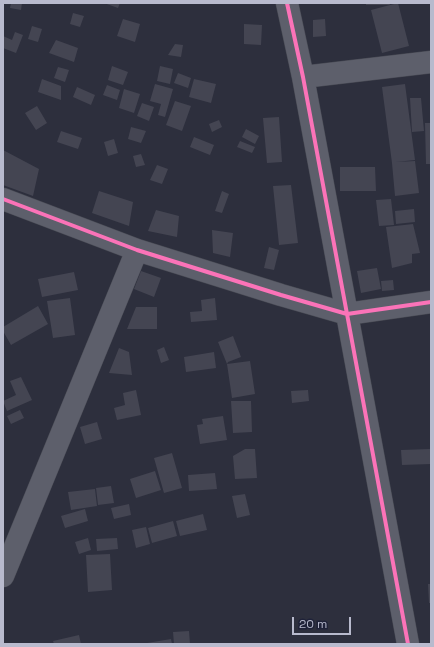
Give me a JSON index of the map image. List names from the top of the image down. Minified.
{"scale_bar":"20 m"}
